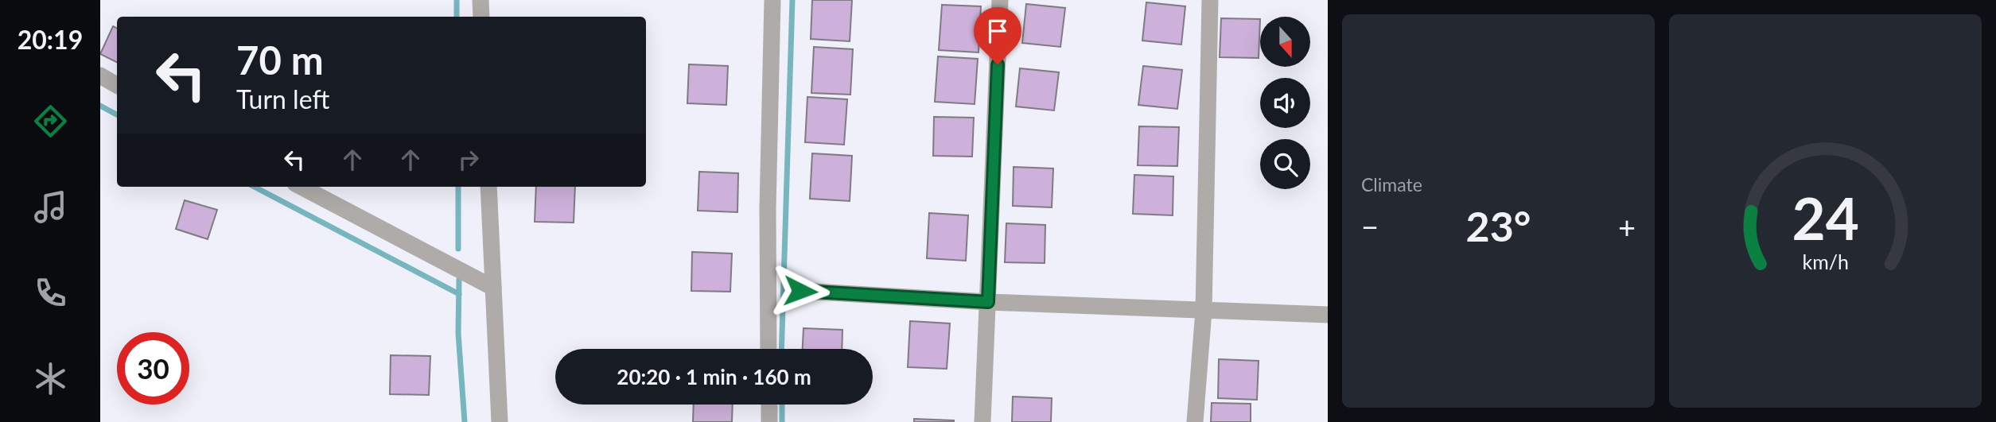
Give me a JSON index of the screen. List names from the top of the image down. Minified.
{"north":"bottom","page":{"tabs":"20:19","tile":"Climate","turn":["70 m","Turn left"],"heat":["−","23°","+"],"limit":"30","trip":"20:20 · 1 min · 160 m","gauge":["24","km/h"]}}
